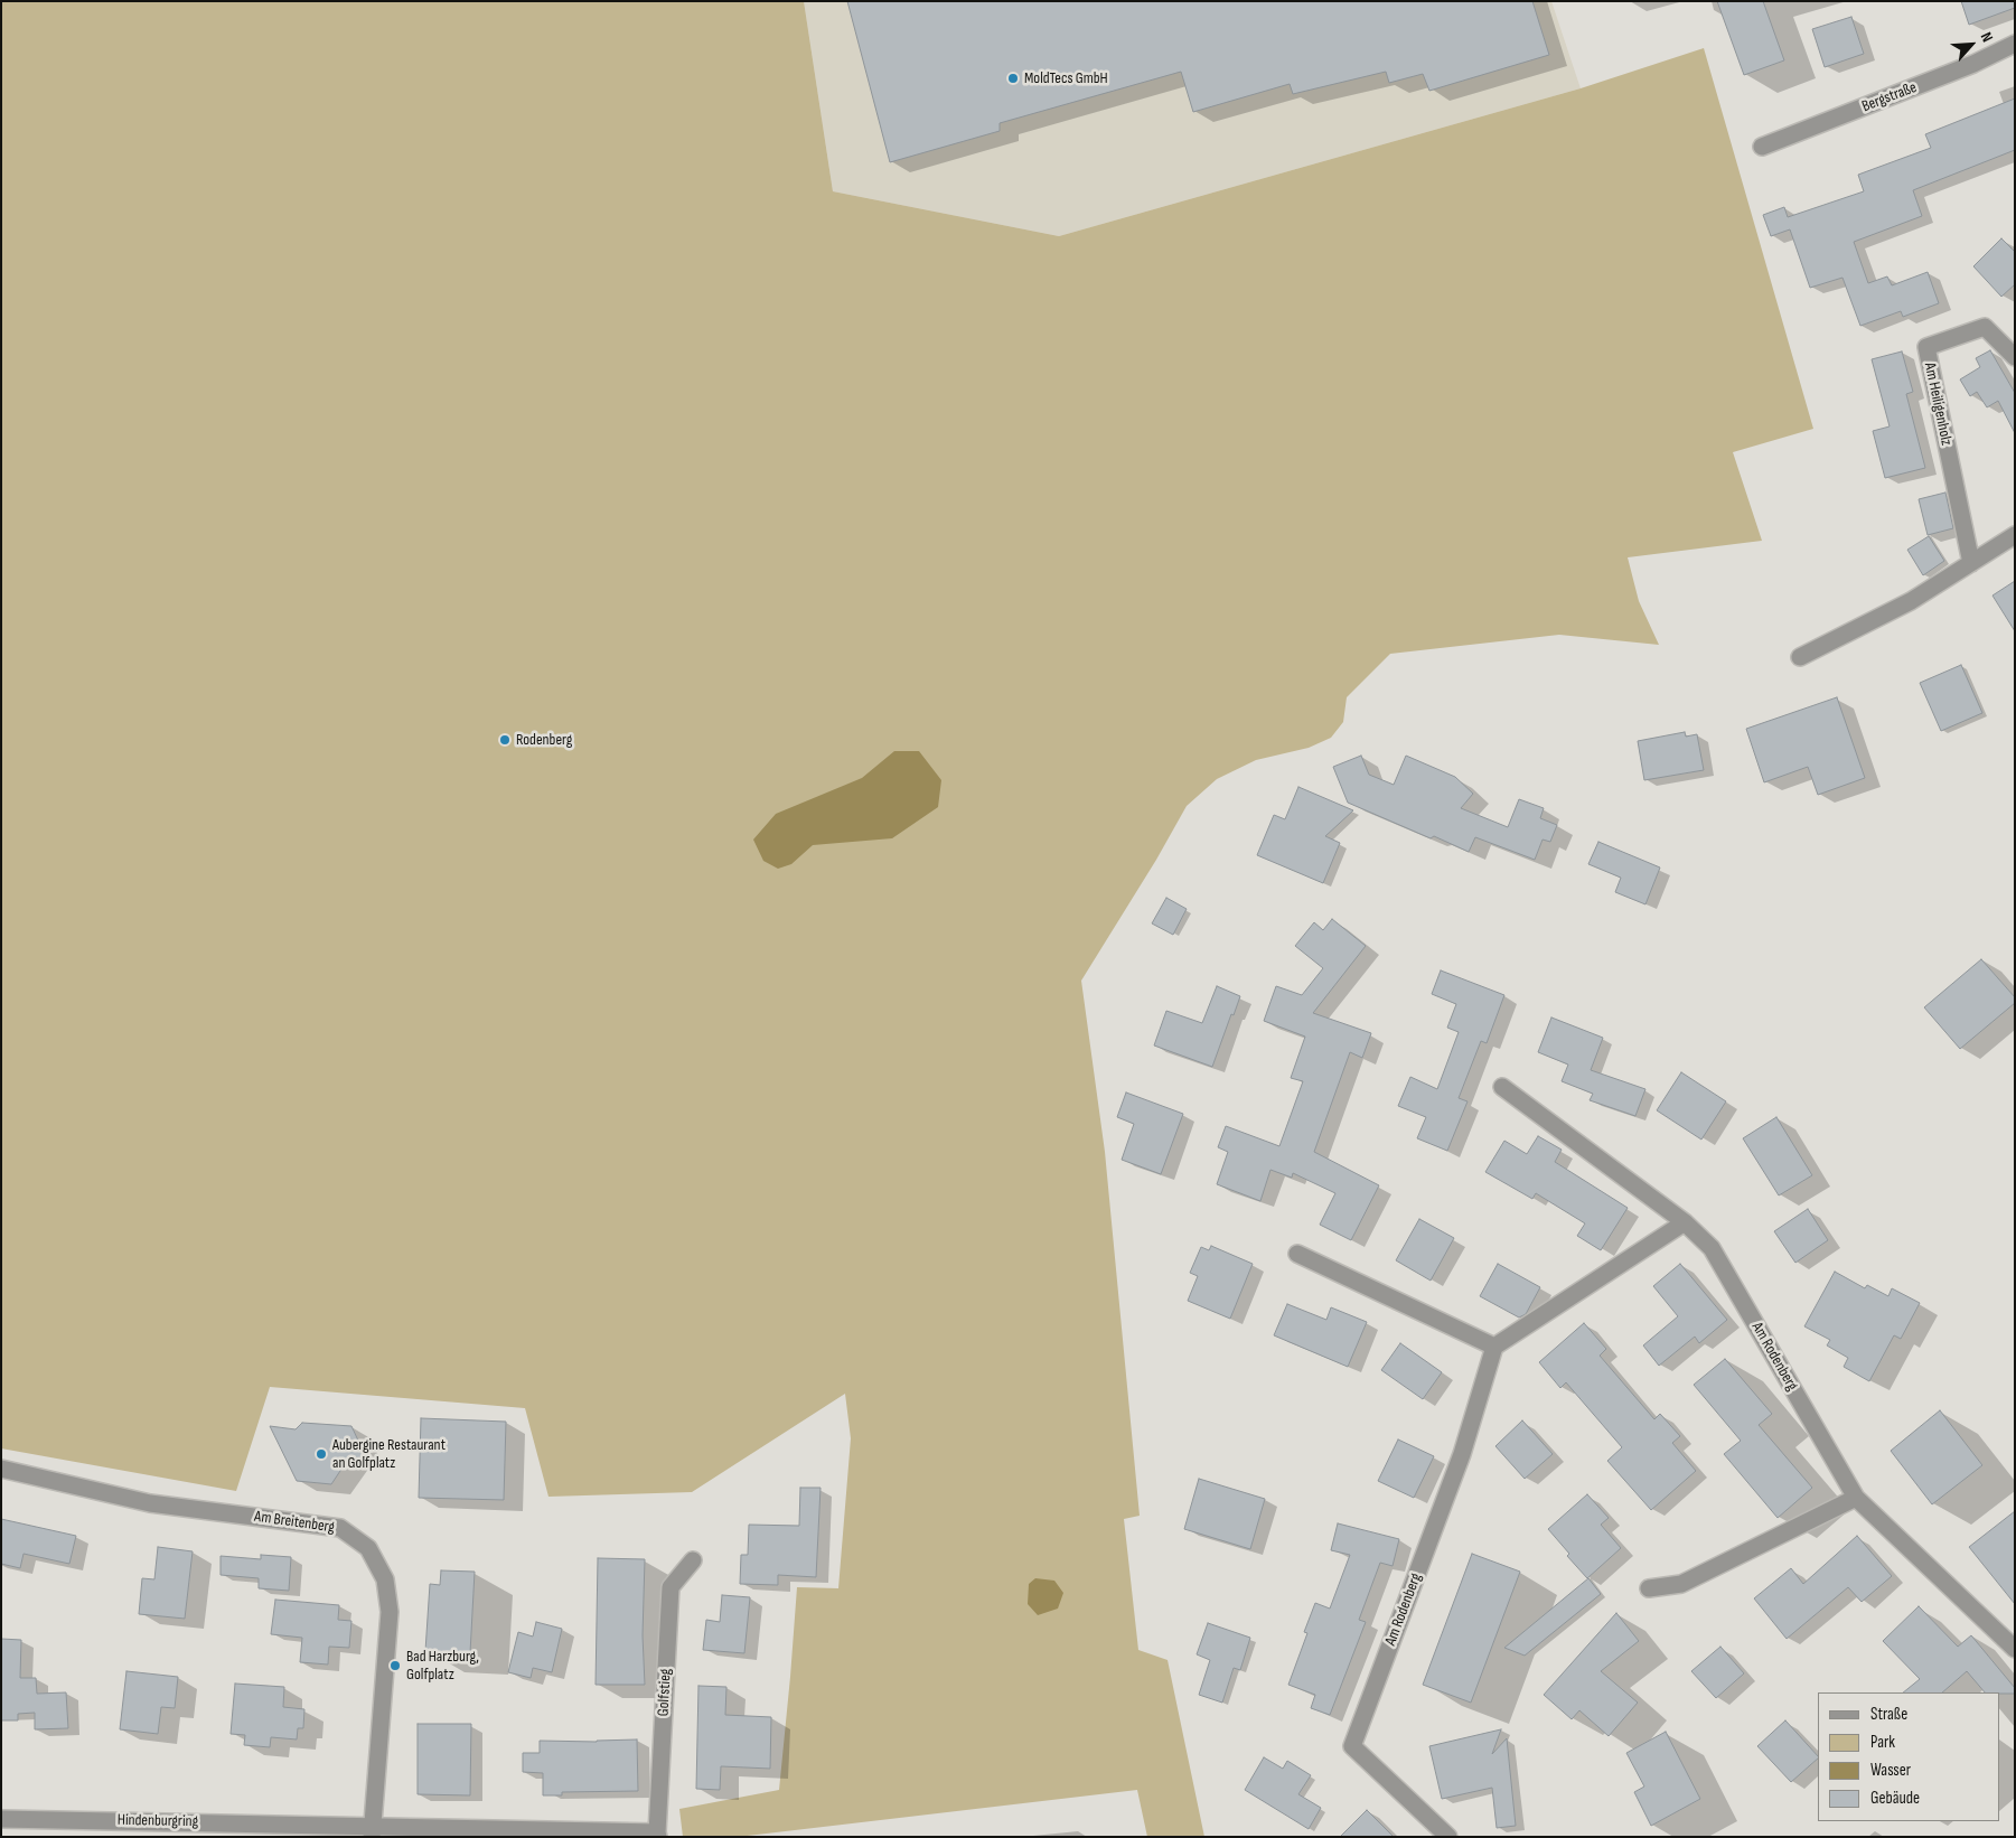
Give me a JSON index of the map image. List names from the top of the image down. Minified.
{"streets":{"street":["Bergstraße","Am Heiligenholz","Am Rodenberg","Am Breitenberg","Golfstieg","Hindenburgring"]},"crossings":[["Am Breitenberg","Hindenburgring"],["Golfstieg","Hindenburgring"]],"places":["MoldTecs GmbH","Rodenberg","Aubergine Restaurant an Golfplatz","Bad Harzburg, Golfplatz"],"legend":["Straße","Park","Wasser","Gebäude"],"north":"top right"}
